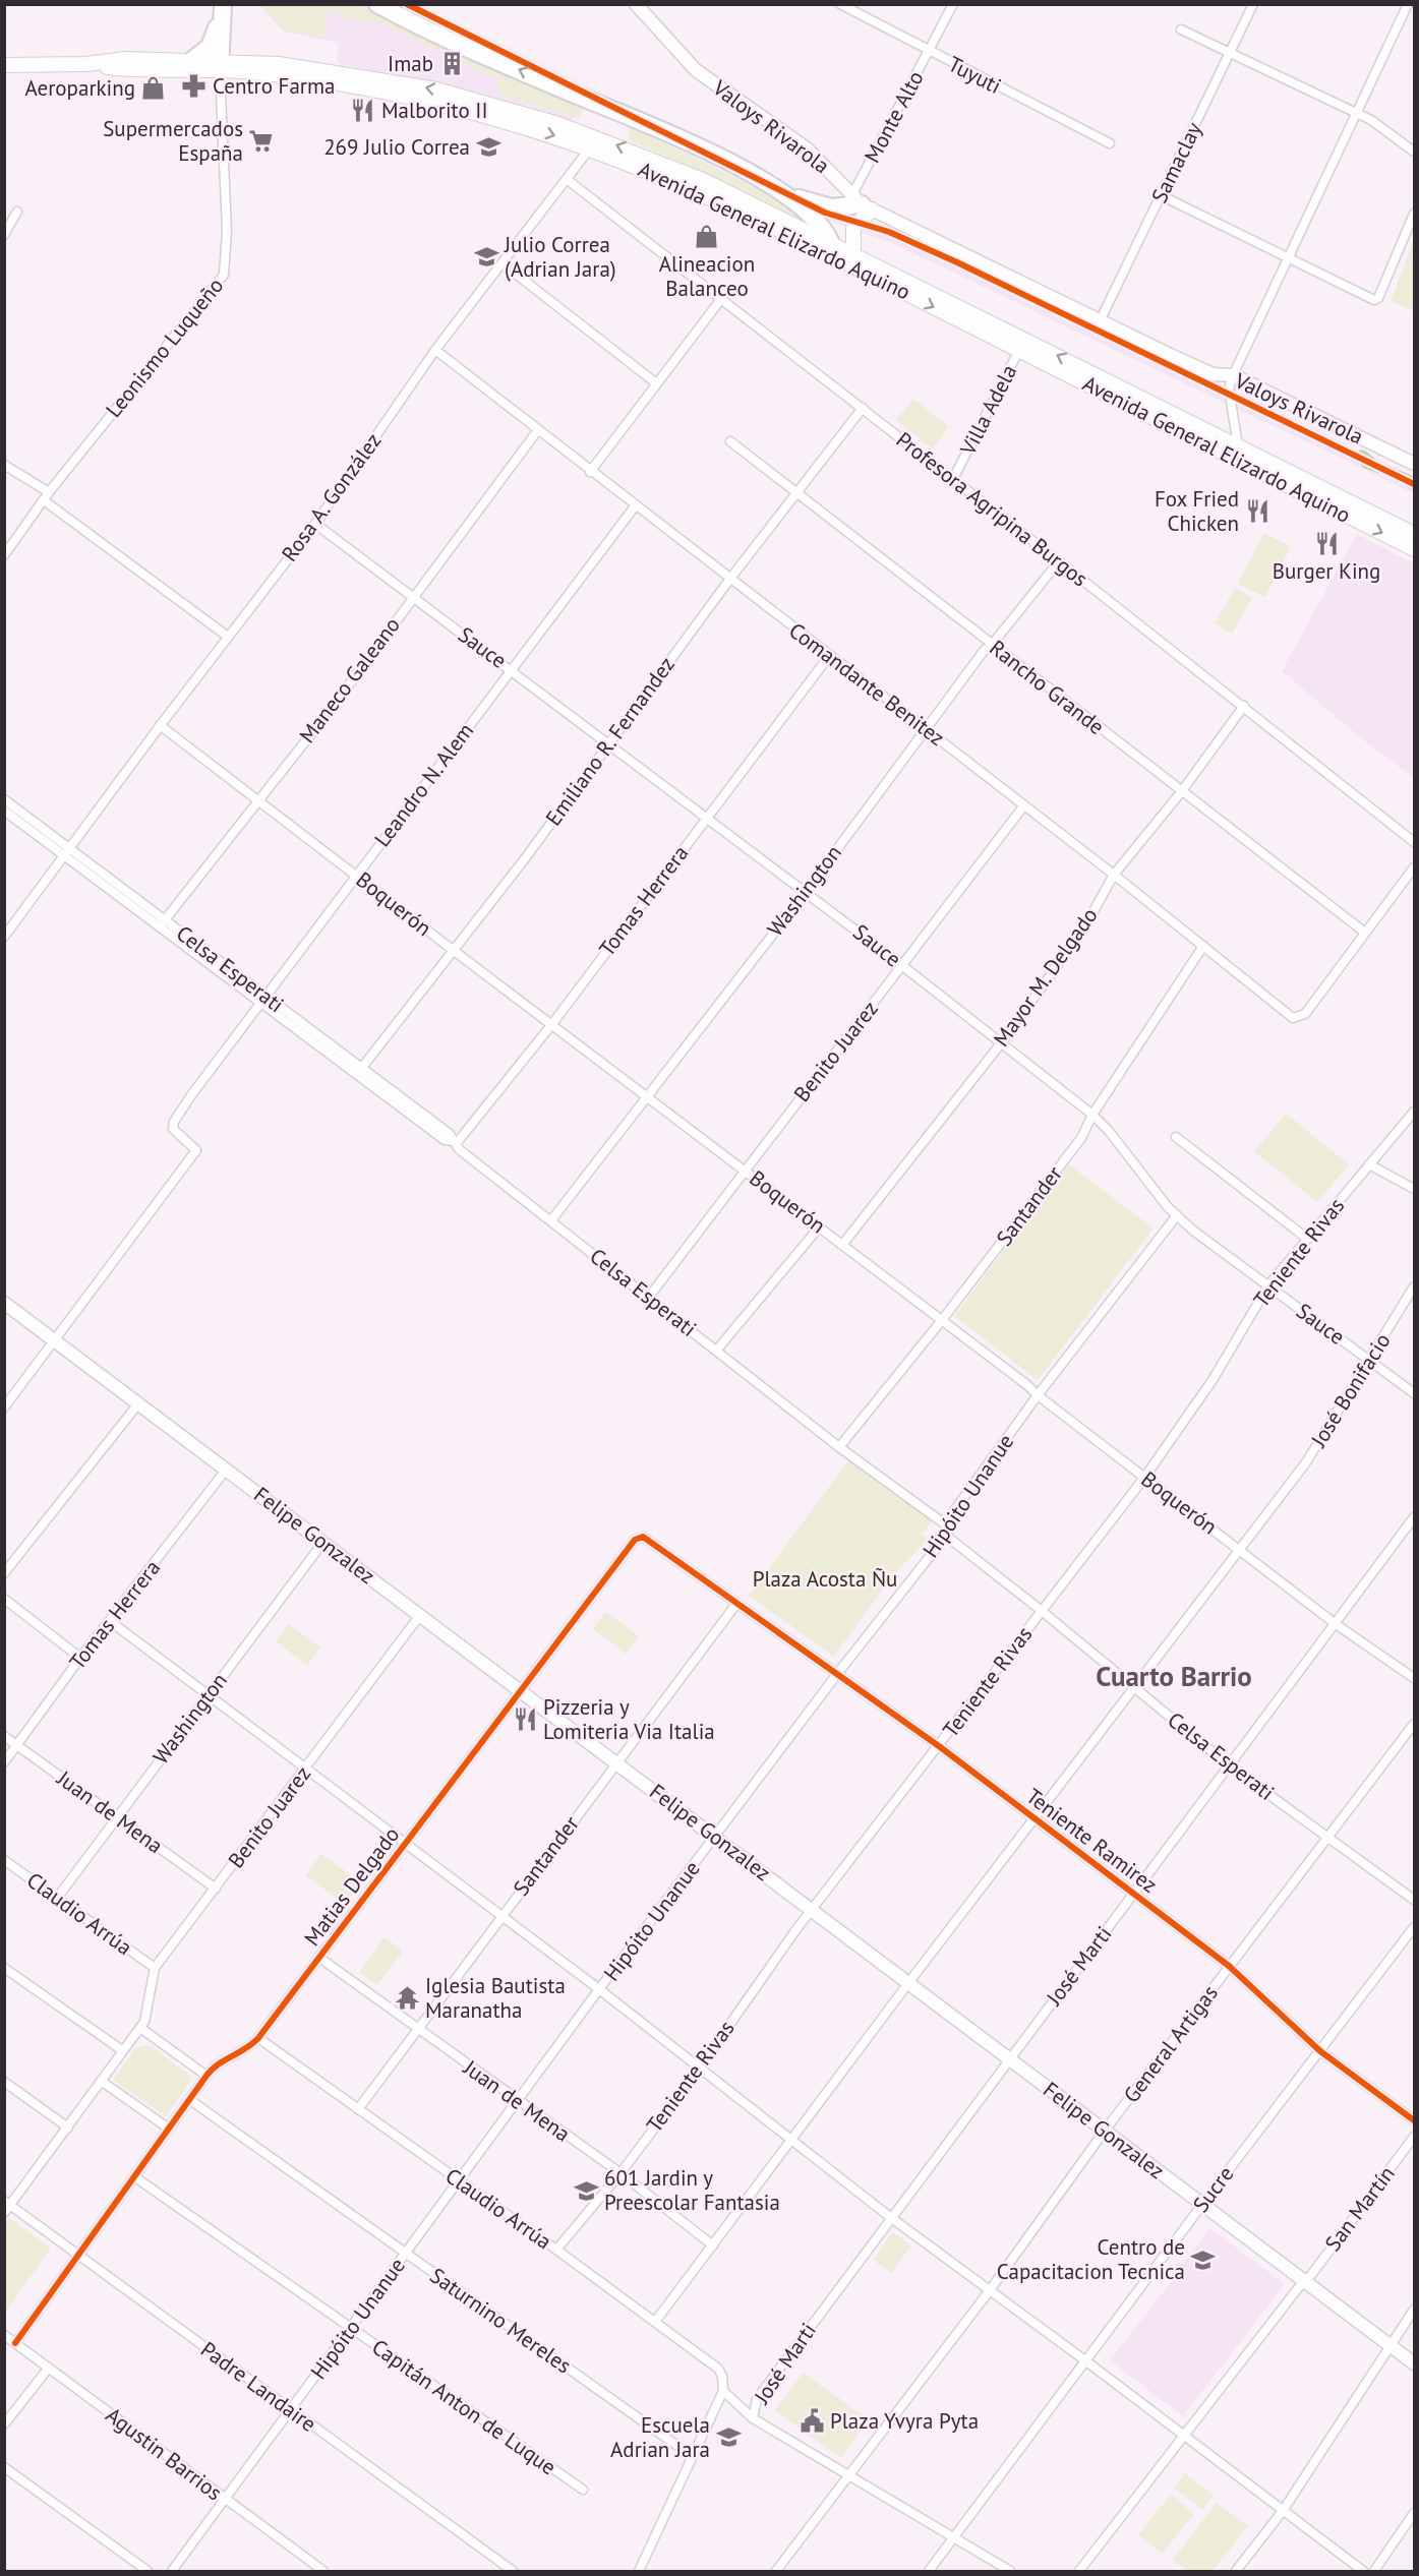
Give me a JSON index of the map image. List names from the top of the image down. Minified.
{"streets":{"main road":["Avenida General Elizardo Aquino"],"street":["Tuyuti","Monte Alto","Valoys Rivarola","Samaclay","Leonismo Luqueño","Villa Adela","Rosa A. González","Profesora Agripina Burgos","Sauce","Maneco Galeano","Comandante Benitez","Rancho Grande","Emiliano R. Fernandez","Leandro N. Alem","Washington","Tomas Herrera","Boquerón","Celsa Esperati","Mayor M. Delgado","Benito Juarez","Santander","Teniente Rivas","José Bonifacio","Hipóito Unanue","Felipe Gonzalez","Juan de Mena","Teniente Ramirez","Matias Delgado","Claudio Arrúa","José Marti","General Artigas","Sucre","San Martín","Saturnino Mereles","Padre Landaire","Capitán Anton de Luque","Agustin Barrios"]},"crossings":[["Tuyuti","Monte Alto"],["Monte Alto","Valoys Rivarola"],["Valoys Rivarola","Samaclay"],["Avenida General Elizardo Aquino","Leonismo Luqueño"],["Avenida General Elizardo Aquino","Villa Adela"],["Avenida General Elizardo Aquino","Rosa A. González"],["Villa Adela","Profesora Agripina Burgos"],["Rosa A. González","Profesora Agripina Burgos"],["Rosa A. González","Sauce"],["Rosa A. González","Comandante Benitez"],["Rosa A. González","Boquerón"],["Rosa A. González","Celsa Esperati"],["Profesora Agripina Burgos","Emiliano R. Fernandez"],["Profesora Agripina Burgos","Washington"],["Profesora Agripina Burgos","Mayor M. Delgado"],["Sauce","Maneco Galeano"],["Sauce","Emiliano R. Fernandez"],["Sauce","Leandro N. Alem"],["Sauce","Washington"],["Sauce","Tomas Herrera"],["Sauce","Mayor M. Delgado"],["Sauce","Benito Juarez"],["Sauce","Santander"],["Sauce","Teniente Rivas"],["Sauce","José Bonifacio"],["Sauce","Hipóito Unanue"],["Maneco Galeano","Comandante Benitez"],["Maneco Galeano","Boquerón"],["Maneco Galeano","Celsa Esperati"],["Comandante Benitez","Rancho Grande"],["Comandante Benitez","Emiliano R. Fernandez"],["Comandante Benitez","Leandro N. Alem"],["Comandante Benitez","Washington"],["Comandante Benitez","Tomas Herrera"],["Comandante Benitez","Mayor M. Delgado"],["Comandante Benitez","Benito Juarez"],["Comandante Benitez","Santander"],["Rancho Grande","Emiliano R. Fernandez"],["Rancho Grande","Washington"],["Rancho Grande","Mayor M. Delgado"],["Emiliano R. Fernandez","Boquerón"],["Emiliano R. Fernandez","Celsa Esperati"],["Leandro N. Alem","Boquerón"],["Leandro N. Alem","Celsa Esperati"],["Leandro N. Alem","Felipe Gonzalez"],["Washington","Boquerón"],["Washington","Celsa Esperati"],["Washington","Felipe Gonzalez"],["Washington","Juan de Mena"],["Washington","Claudio Arrúa"],["Tomas Herrera","Boquerón"],["Tomas Herrera","Celsa Esperati"],["Tomas Herrera","Felipe Gonzalez"],["Tomas Herrera","Juan de Mena"],["Boquerón","Mayor M. Delgado"],["Boquerón","Benito Juarez"],["Boquerón","Santander"],["Boquerón","Teniente Rivas"],["Boquerón","José Bonifacio"],["Boquerón","Hipóito Unanue"],["Boquerón","José Marti"],["Celsa Esperati","Benito Juarez"],["Celsa Esperati","Santander"],["Celsa Esperati","Teniente Rivas"],["Celsa Esperati","José Bonifacio"],["Celsa Esperati","Hipóito Unanue"],["Celsa Esperati","José Marti"],["Celsa Esperati","General Artigas"],["Benito Juarez","Felipe Gonzalez"],["Benito Juarez","Juan de Mena"],["Benito Juarez","Claudio Arrúa"],["Santander","Felipe Gonzalez"],["Santander","Juan de Mena"],["Santander","Teniente Ramirez"],["Santander","Matias Delgado"],["Santander","Claudio Arrúa"],["Teniente Rivas","Felipe Gonzalez"],["Teniente Rivas","Juan de Mena"],["Teniente Rivas","Teniente Ramirez"],["Teniente Rivas","Claudio Arrúa"],["José Bonifacio","Felipe Gonzalez"],["José Bonifacio","Juan de Mena"],["José Bonifacio","Teniente Ramirez"],["José Bonifacio","Claudio Arrúa"],["Hipóito Unanue","Felipe Gonzalez"],["Hipóito Unanue","Juan de Mena"],["Hipóito Unanue","Teniente Ramirez"],["Hipóito Unanue","Claudio Arrúa"],["Hipóito Unanue","Saturnino Mereles"],["Hipóito Unanue","Padre Landaire"],["Hipóito Unanue","Capitán Anton de Luque"],["Hipóito Unanue","Agustin Barrios"],["Felipe Gonzalez","Matias Delgado"],["Felipe Gonzalez","José Marti"],["Felipe Gonzalez","General Artigas"],["Felipe Gonzalez","Sucre"],["Felipe Gonzalez","San Martín"],["Juan de Mena","Matias Delgado"],["Teniente Ramirez","Matias Delgado"],["Teniente Ramirez","José Marti"],["Teniente Ramirez","General Artigas"],["Teniente Ramirez","Sucre"],["Matias Delgado","Claudio Arrúa"],["Matias Delgado","Saturnino Mereles"],["Matias Delgado","Padre Landaire"],["Matias Delgado","Capitán Anton de Luque"],["Matias Delgado","Agustin Barrios"]],"districts":["Cuarto Barrio"],"parks":["Plaza Acosta Ñu"],"places":{"building":["Imab"],"pharmacy":["Centro Farma"],"shop":["Aeroparking","Alineacion Balanceo"],"restaurant":["Malborito II","Fox Fried Chicken","Burger King","Pizzeria y Lomiteria Via Italia"],"supermarket":["Supermercados España"],"school or university":["269 Julio Correa","Julio Correa (Adrian Jara)","601 Jardin y Preescolar Fantasia","Centro de Capacitacion Tecnica","Escuela Adrian Jara"],"temple":["Iglesia Bautista Maranatha"],"public building":["Plaza Yvyra Pyta"]}}
